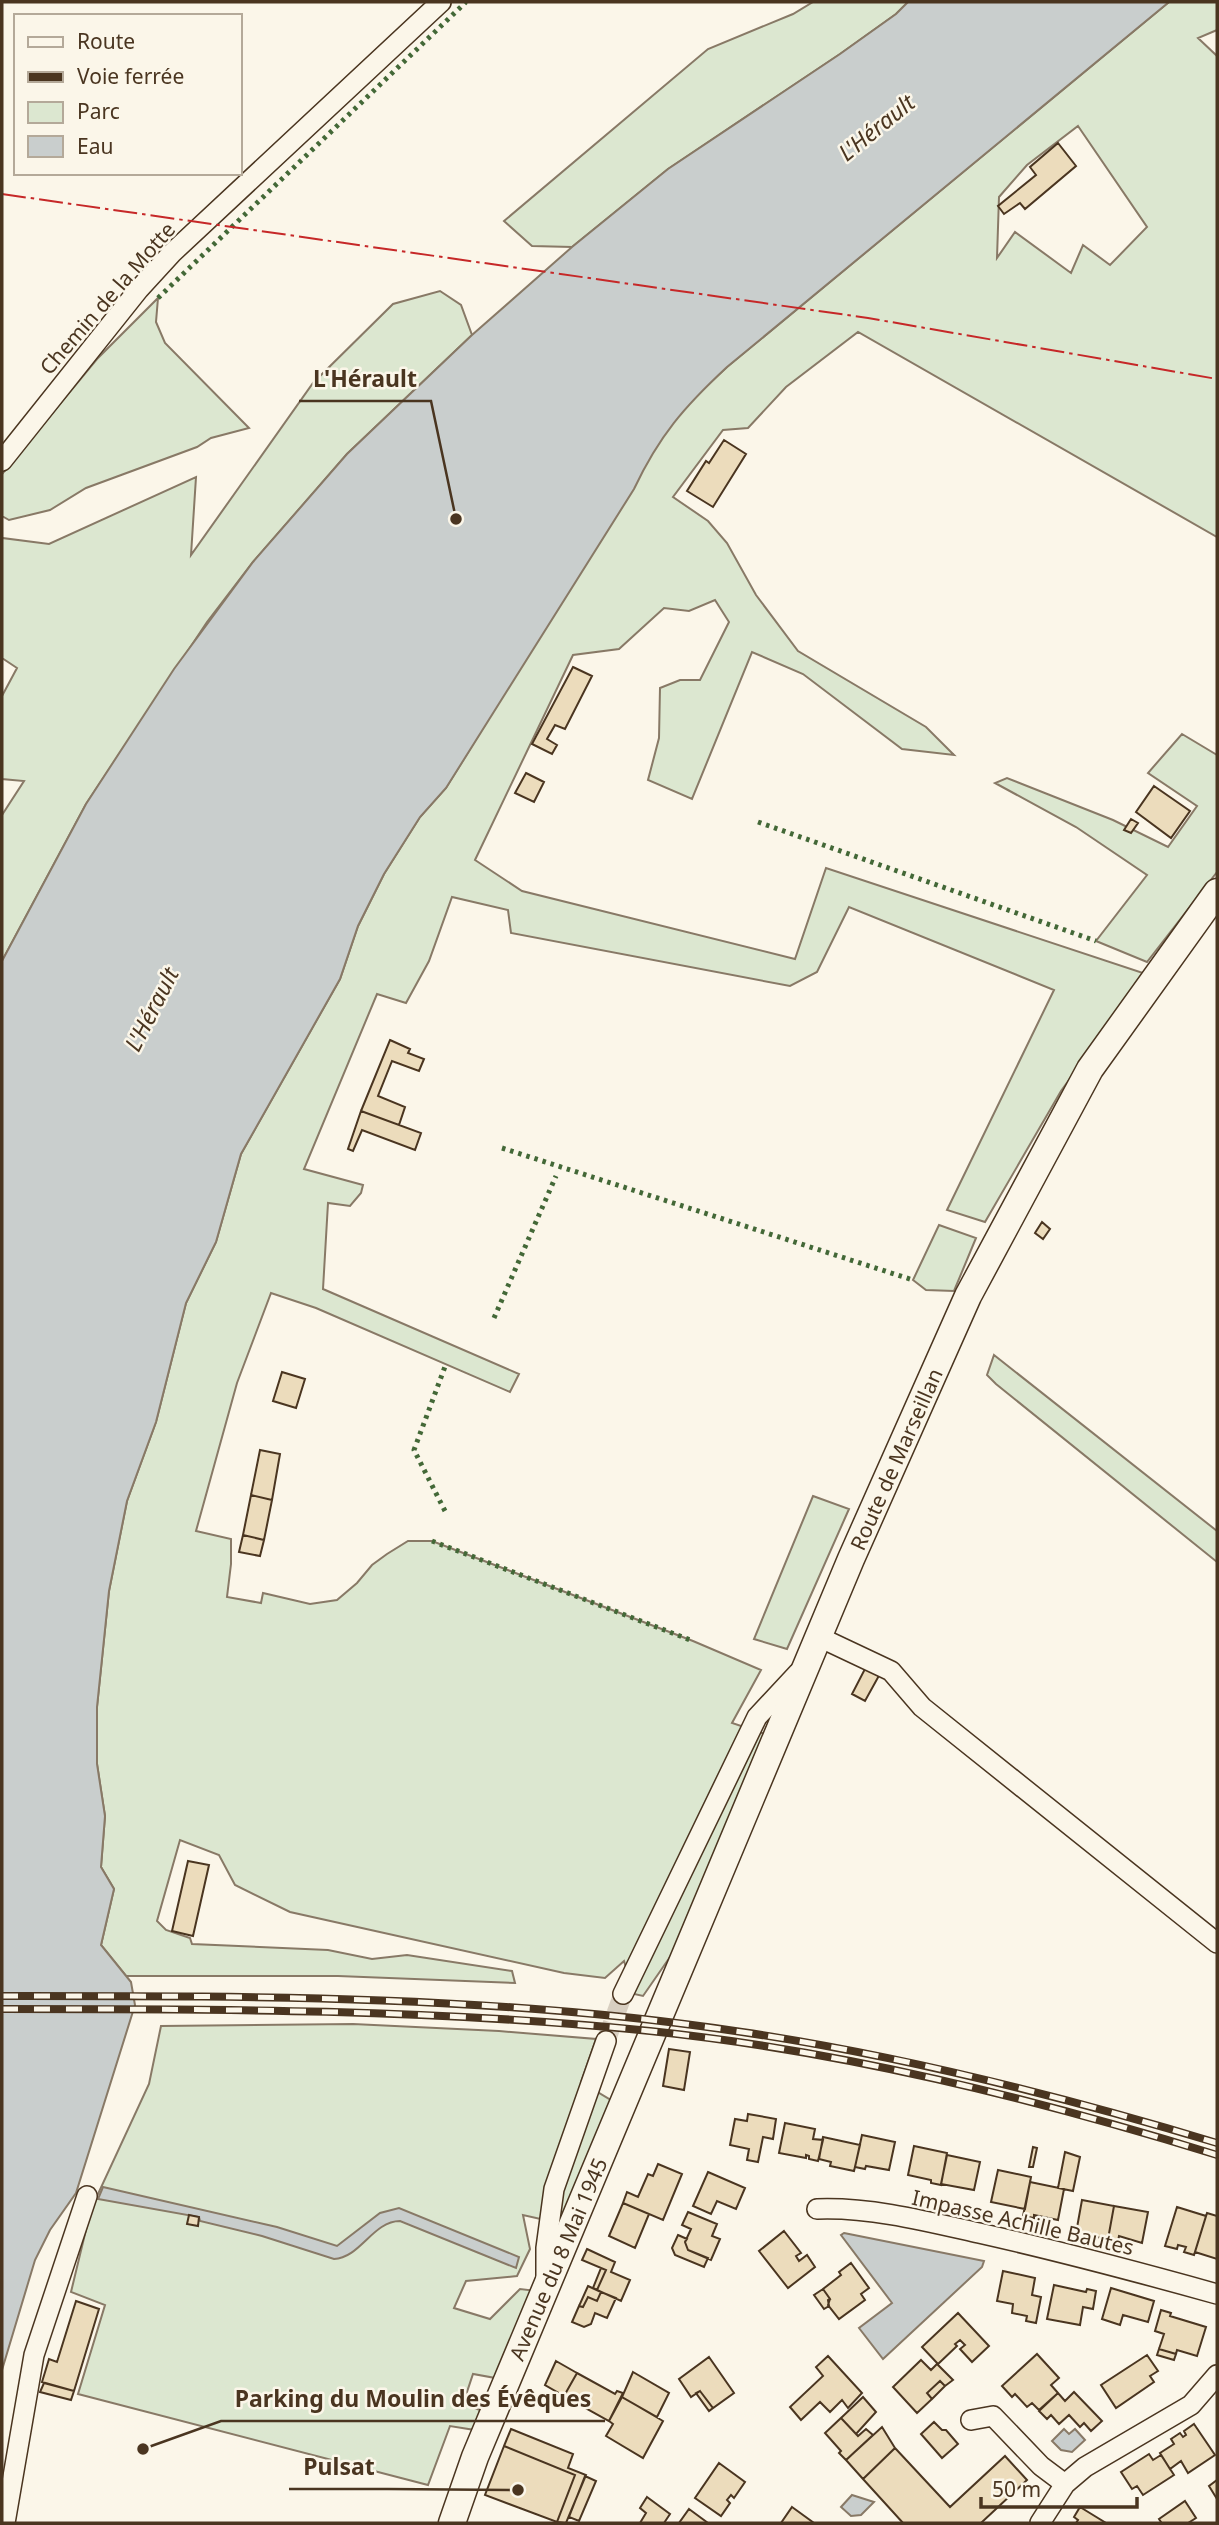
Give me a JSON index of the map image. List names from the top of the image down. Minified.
{"streets":{"main road":["Route de Marseillan","Avenue du 8 Mai 1945"],"street":["Chemin de la Motte","Impasse Achille Bautes"]},"crossings":[["Route de Marseillan","Avenue du 8 Mai 1945"]],"water":["L'Hérault"],"places":["L'Hérault","Parking du Moulin des Évêques","Pulsat"],"legend":["Route","Voie ferrée","Parc","Eau"],"scale_bar":"50 m"}
